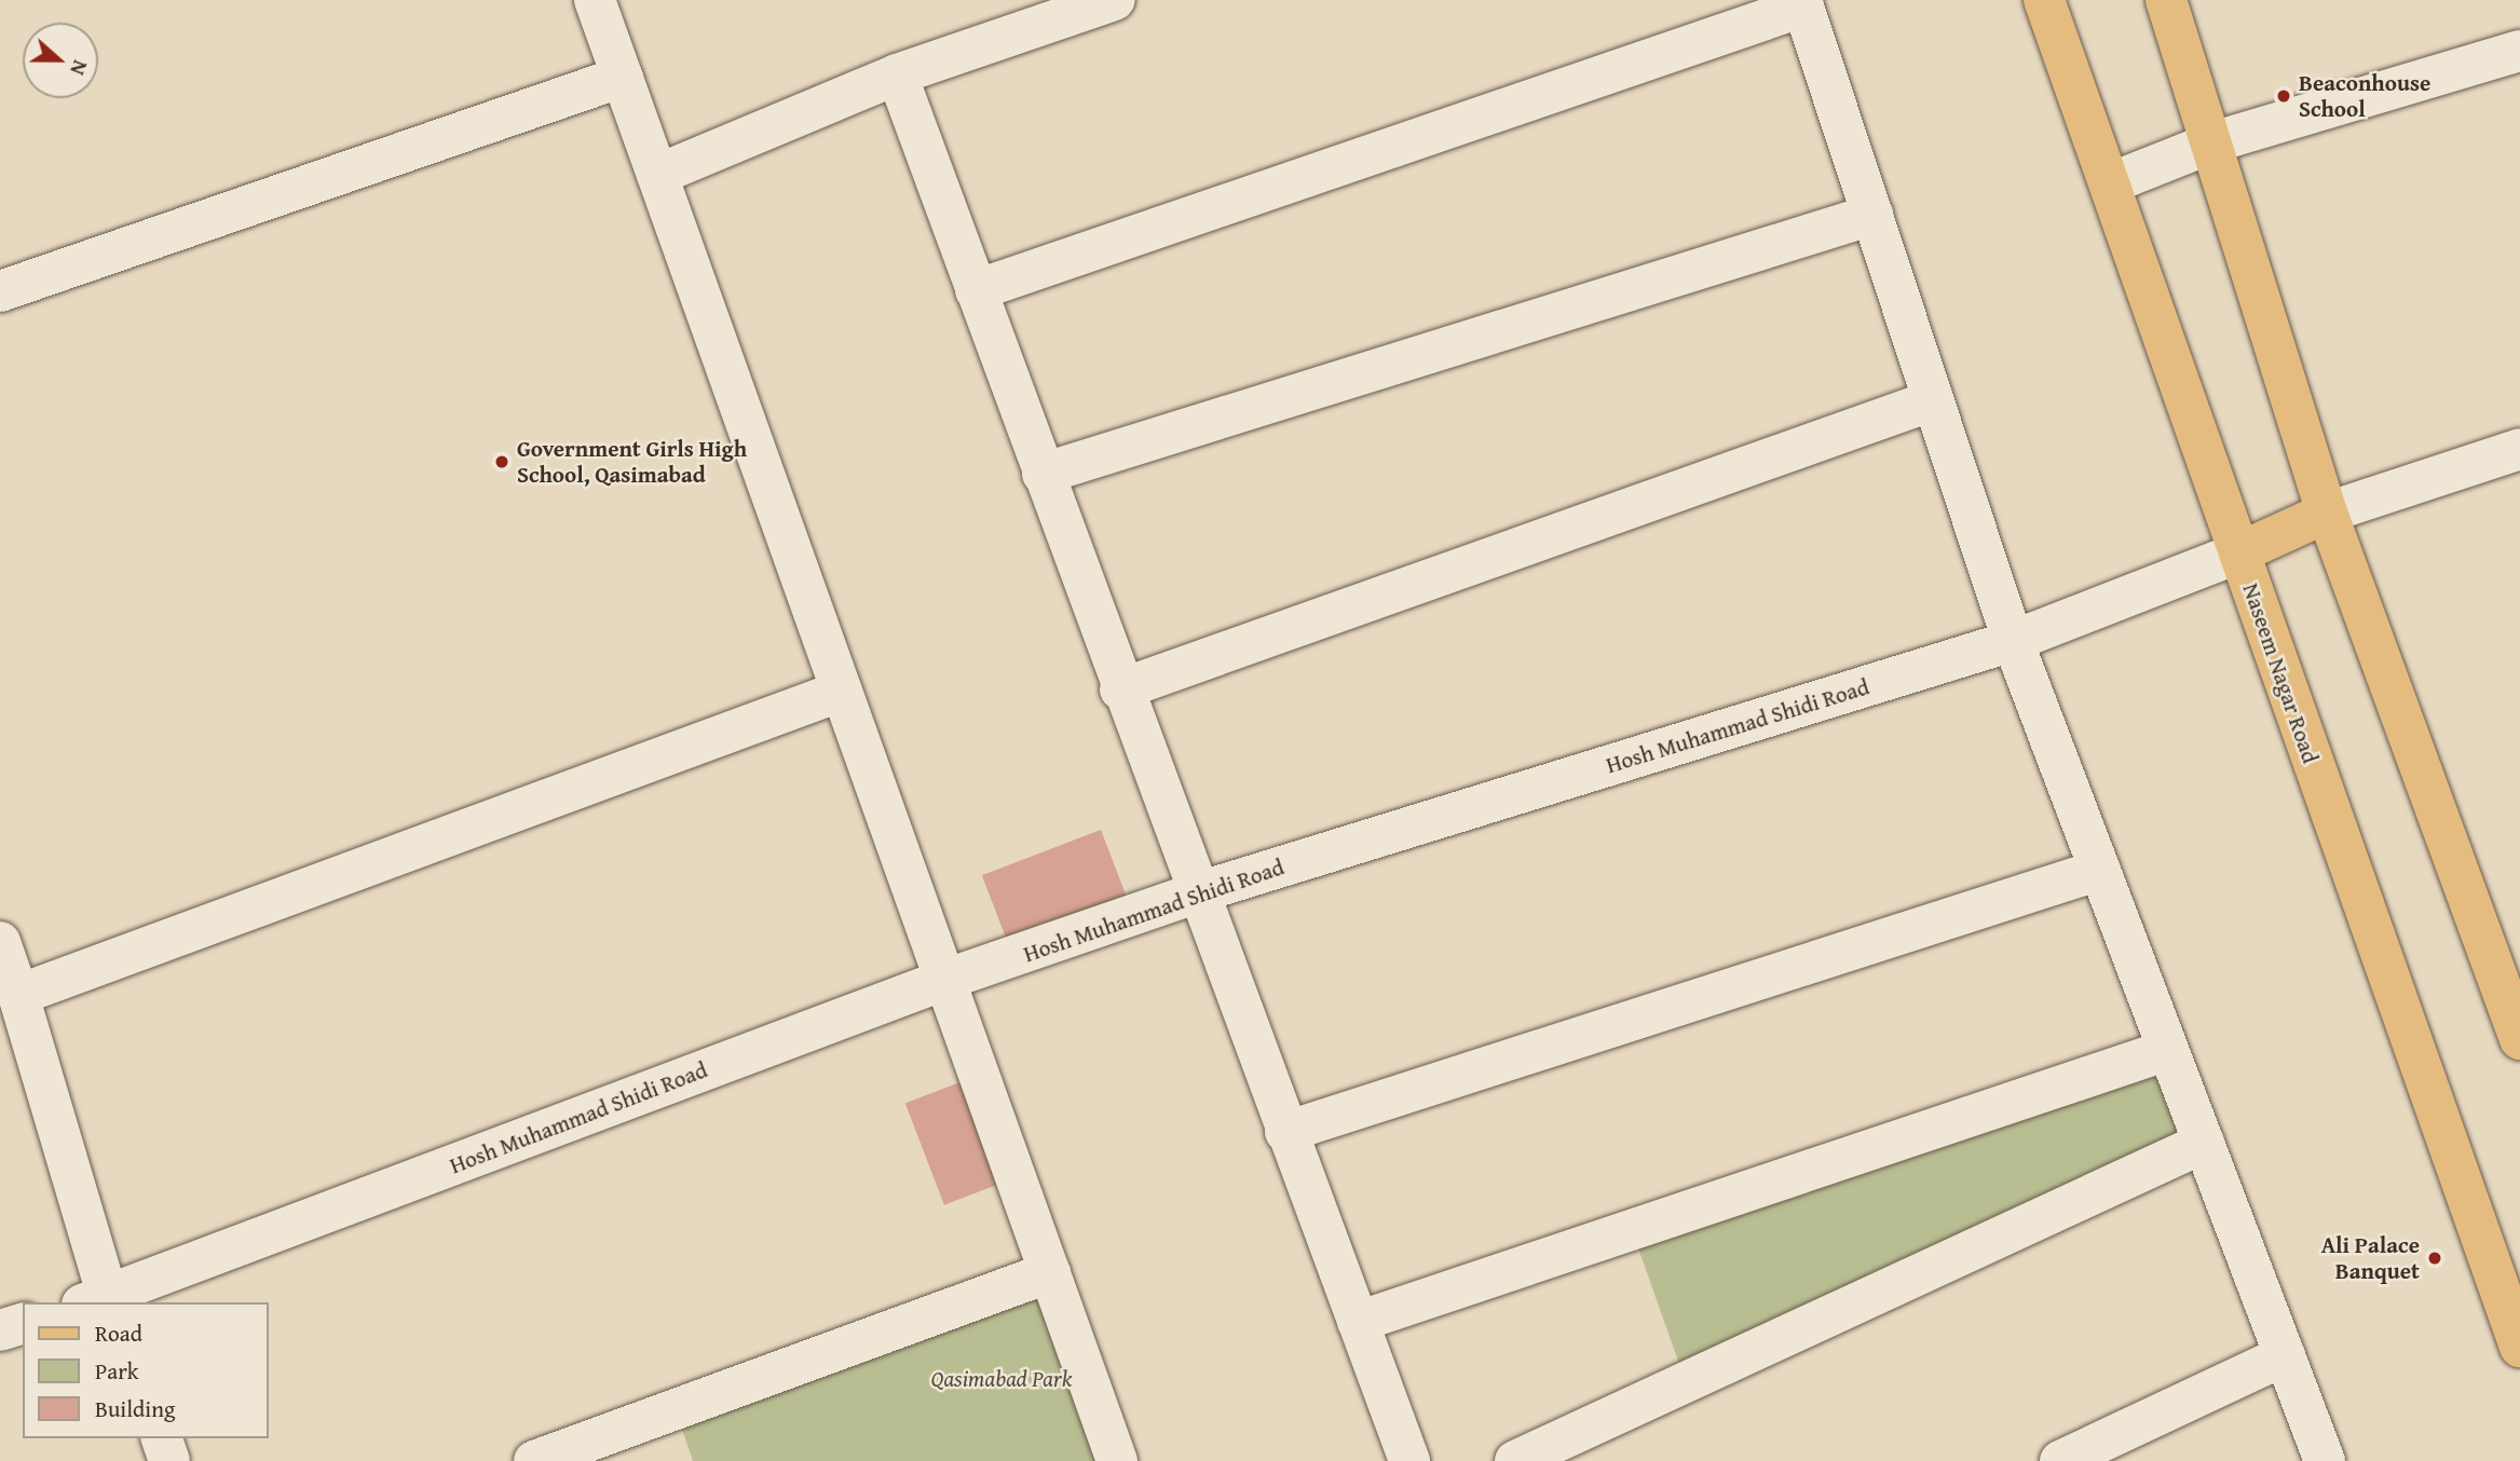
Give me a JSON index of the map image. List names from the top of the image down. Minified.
{"streets":{"main road":["Naseem Nagar Road"],"street":["Hosh Muhammad Shidi Road"]},"crossings":[["Naseem Nagar Road","Hosh Muhammad Shidi Road"]],"parks":["Qasimabad Park"],"places":["Beaconhouse School","Government Girls High School, Qasimabad","Ali Palace Banquet"],"legend":["Road","Park","Building"],"north":"right"}
